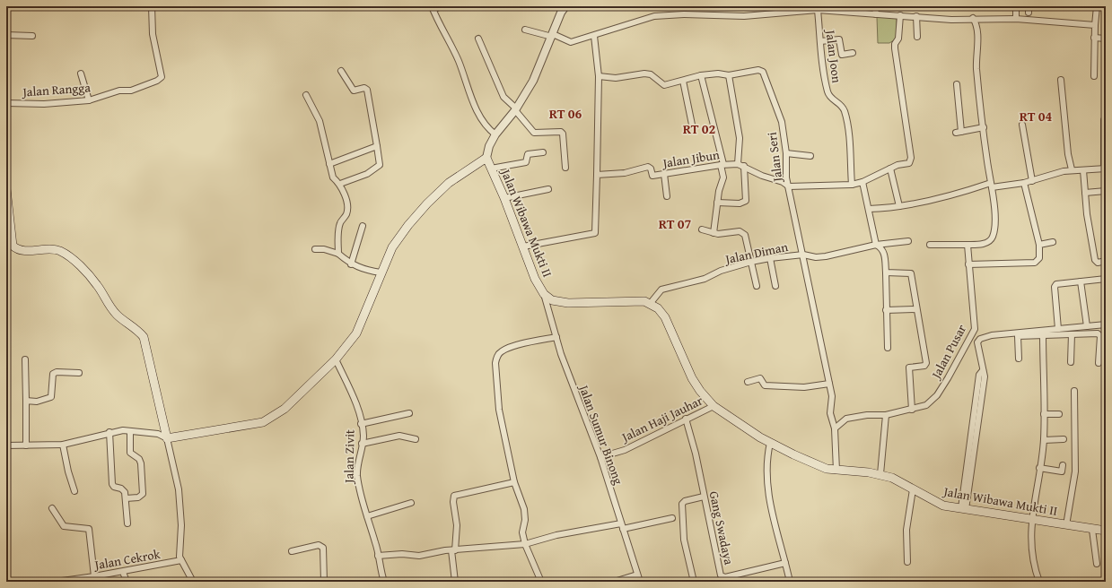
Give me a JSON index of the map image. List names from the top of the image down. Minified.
{"streets":{"main road":["Jalan Wibawa Mukti II"],"street":["Jalan Joon","Jalan Rangga","Jalan Seri","Jalan Jibun","Jalan Diman","Jalan Pusar","Jalan Haji Jauhar","Jalan Sumur Binong","Jalan Zivit","Gang Swadaya","Jalan Cekrok"]},"crossings":[["Jalan Seri","Jalan Jibun"],["Jalan Seri","Jalan Diman"],["Jalan Seri","Jalan Pusar"],["Jalan Wibawa Mukti II","Jalan Diman"],["Jalan Wibawa Mukti II","Jalan Haji Jauhar"],["Jalan Wibawa Mukti II","Jalan Sumur Binong"],["Jalan Haji Jauhar","Jalan Sumur Binong"],["Jalan Haji Jauhar","Gang Swadaya"]],"districts":["RT 06","RT 04","RT 02","RT 07"]}
